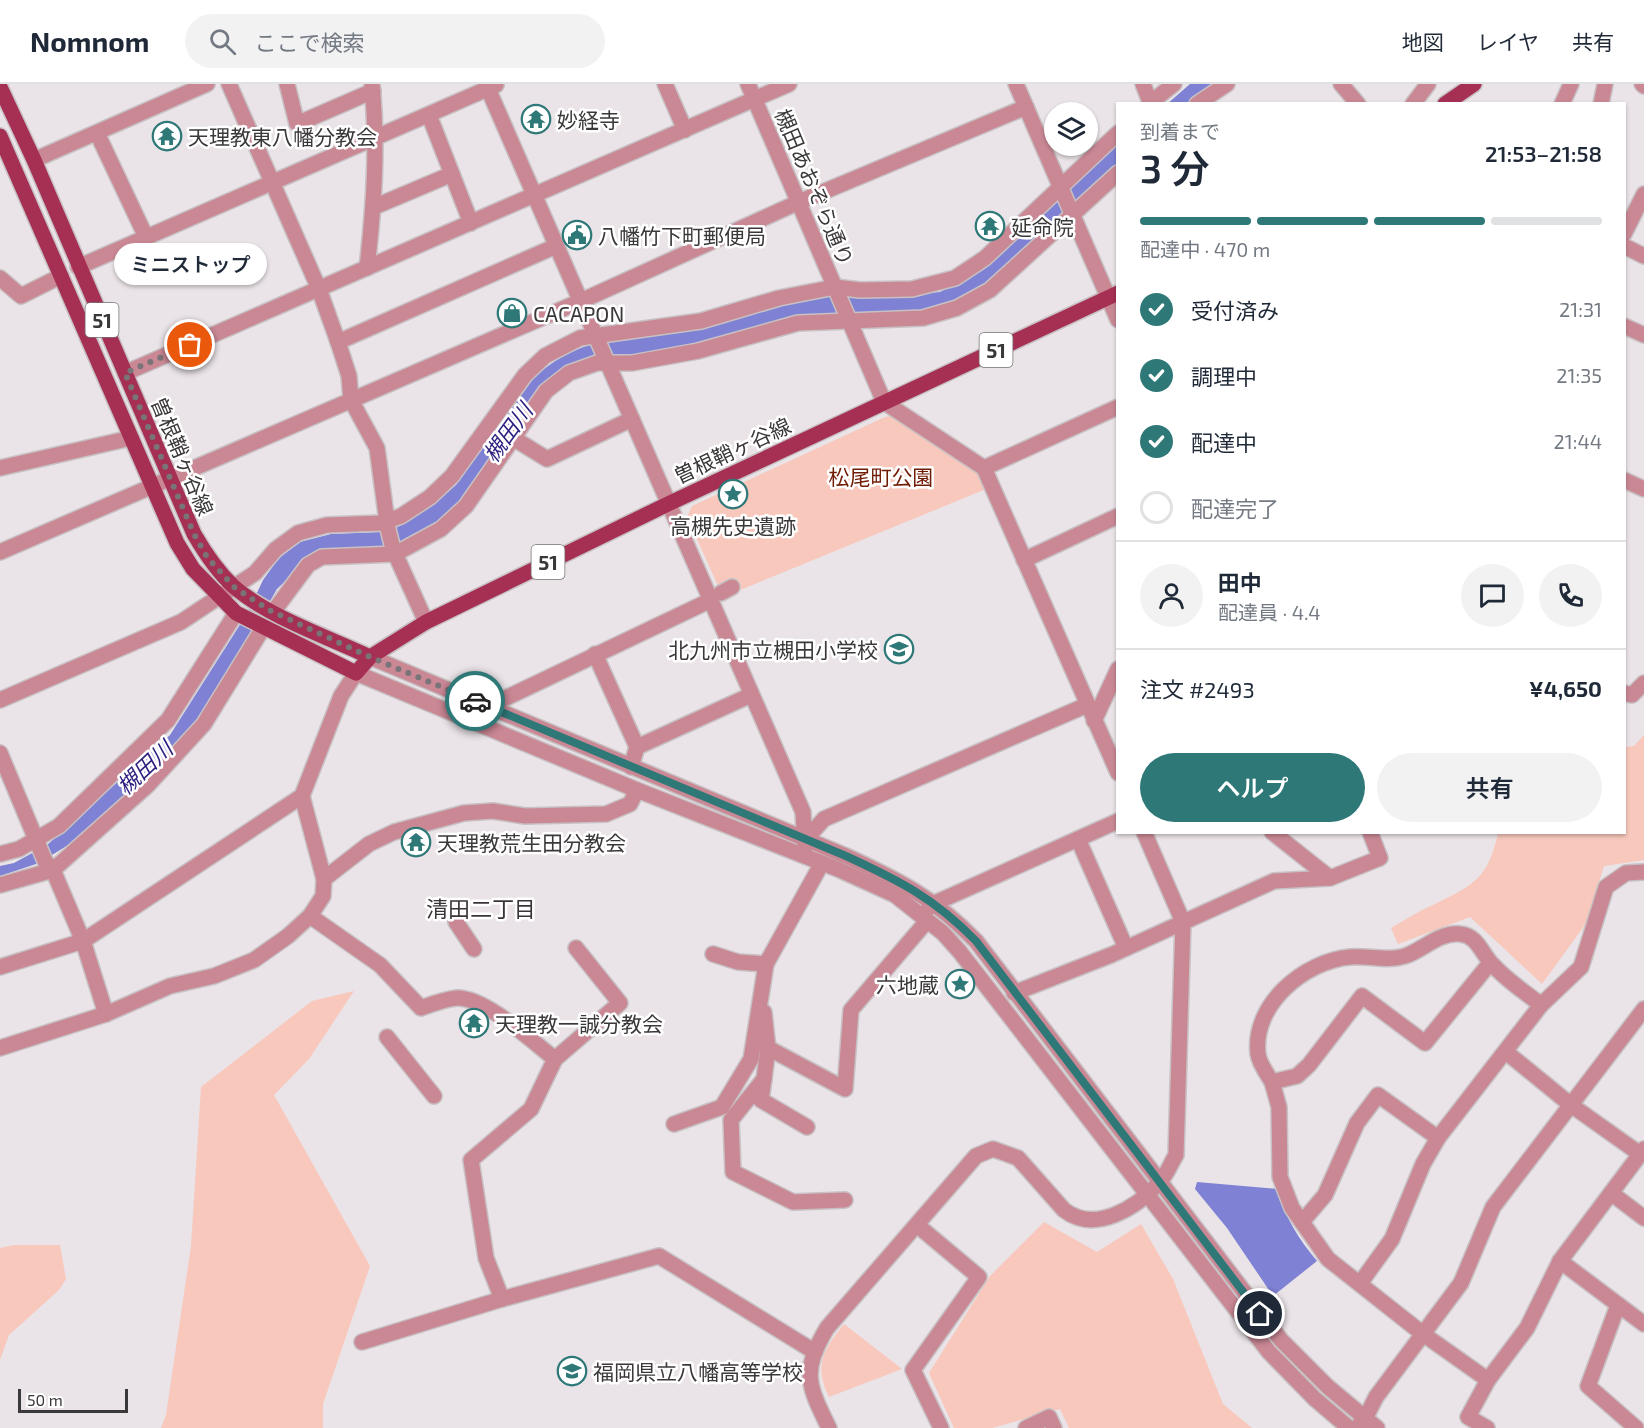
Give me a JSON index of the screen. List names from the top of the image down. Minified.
{"streets":{"main road":["51","曽根鞘ヶ谷線"],"street":["槻田あおぞら通り"]},"crossings":[["槻田あおぞら通り","曽根鞘ヶ谷線"],["51","曽根鞘ヶ谷線"]],"districts":["清田二丁目"],"water":["槻田川"],"parks":["松尾町公園"],"places":{"temple":["妙経寺","天理教東八幡分教会","延命院","天理教荒生田分教会","天理教一誠分教会"],"public building":["八幡竹下町郵便局"],"shop":["CACAPON"],"other":["ミニストップ"],"place":["高槻先史遺跡","六地蔵"],"school or university":["北九州市立槻田小学校","福岡県立八幡高等学校"]},"scale_bar":"50 m","page":{"header":"Nomnom","search":"ここで検索","nav":["地図","レイヤ","共有"],"heading":["3 分","到着まで","21:53–21:58"],"panel":["田中","配達員 · 4.4","注文 #2493","¥4,650"],"bar":"配達中 · 470 m","bubble":"ミニストップ","list":[["受付済み","21:31"],["調理中","21:35"],["配達中","21:44"],"配達完了"],"buttons":["ヘルプ","共有"],"scale":"50 m"}}
